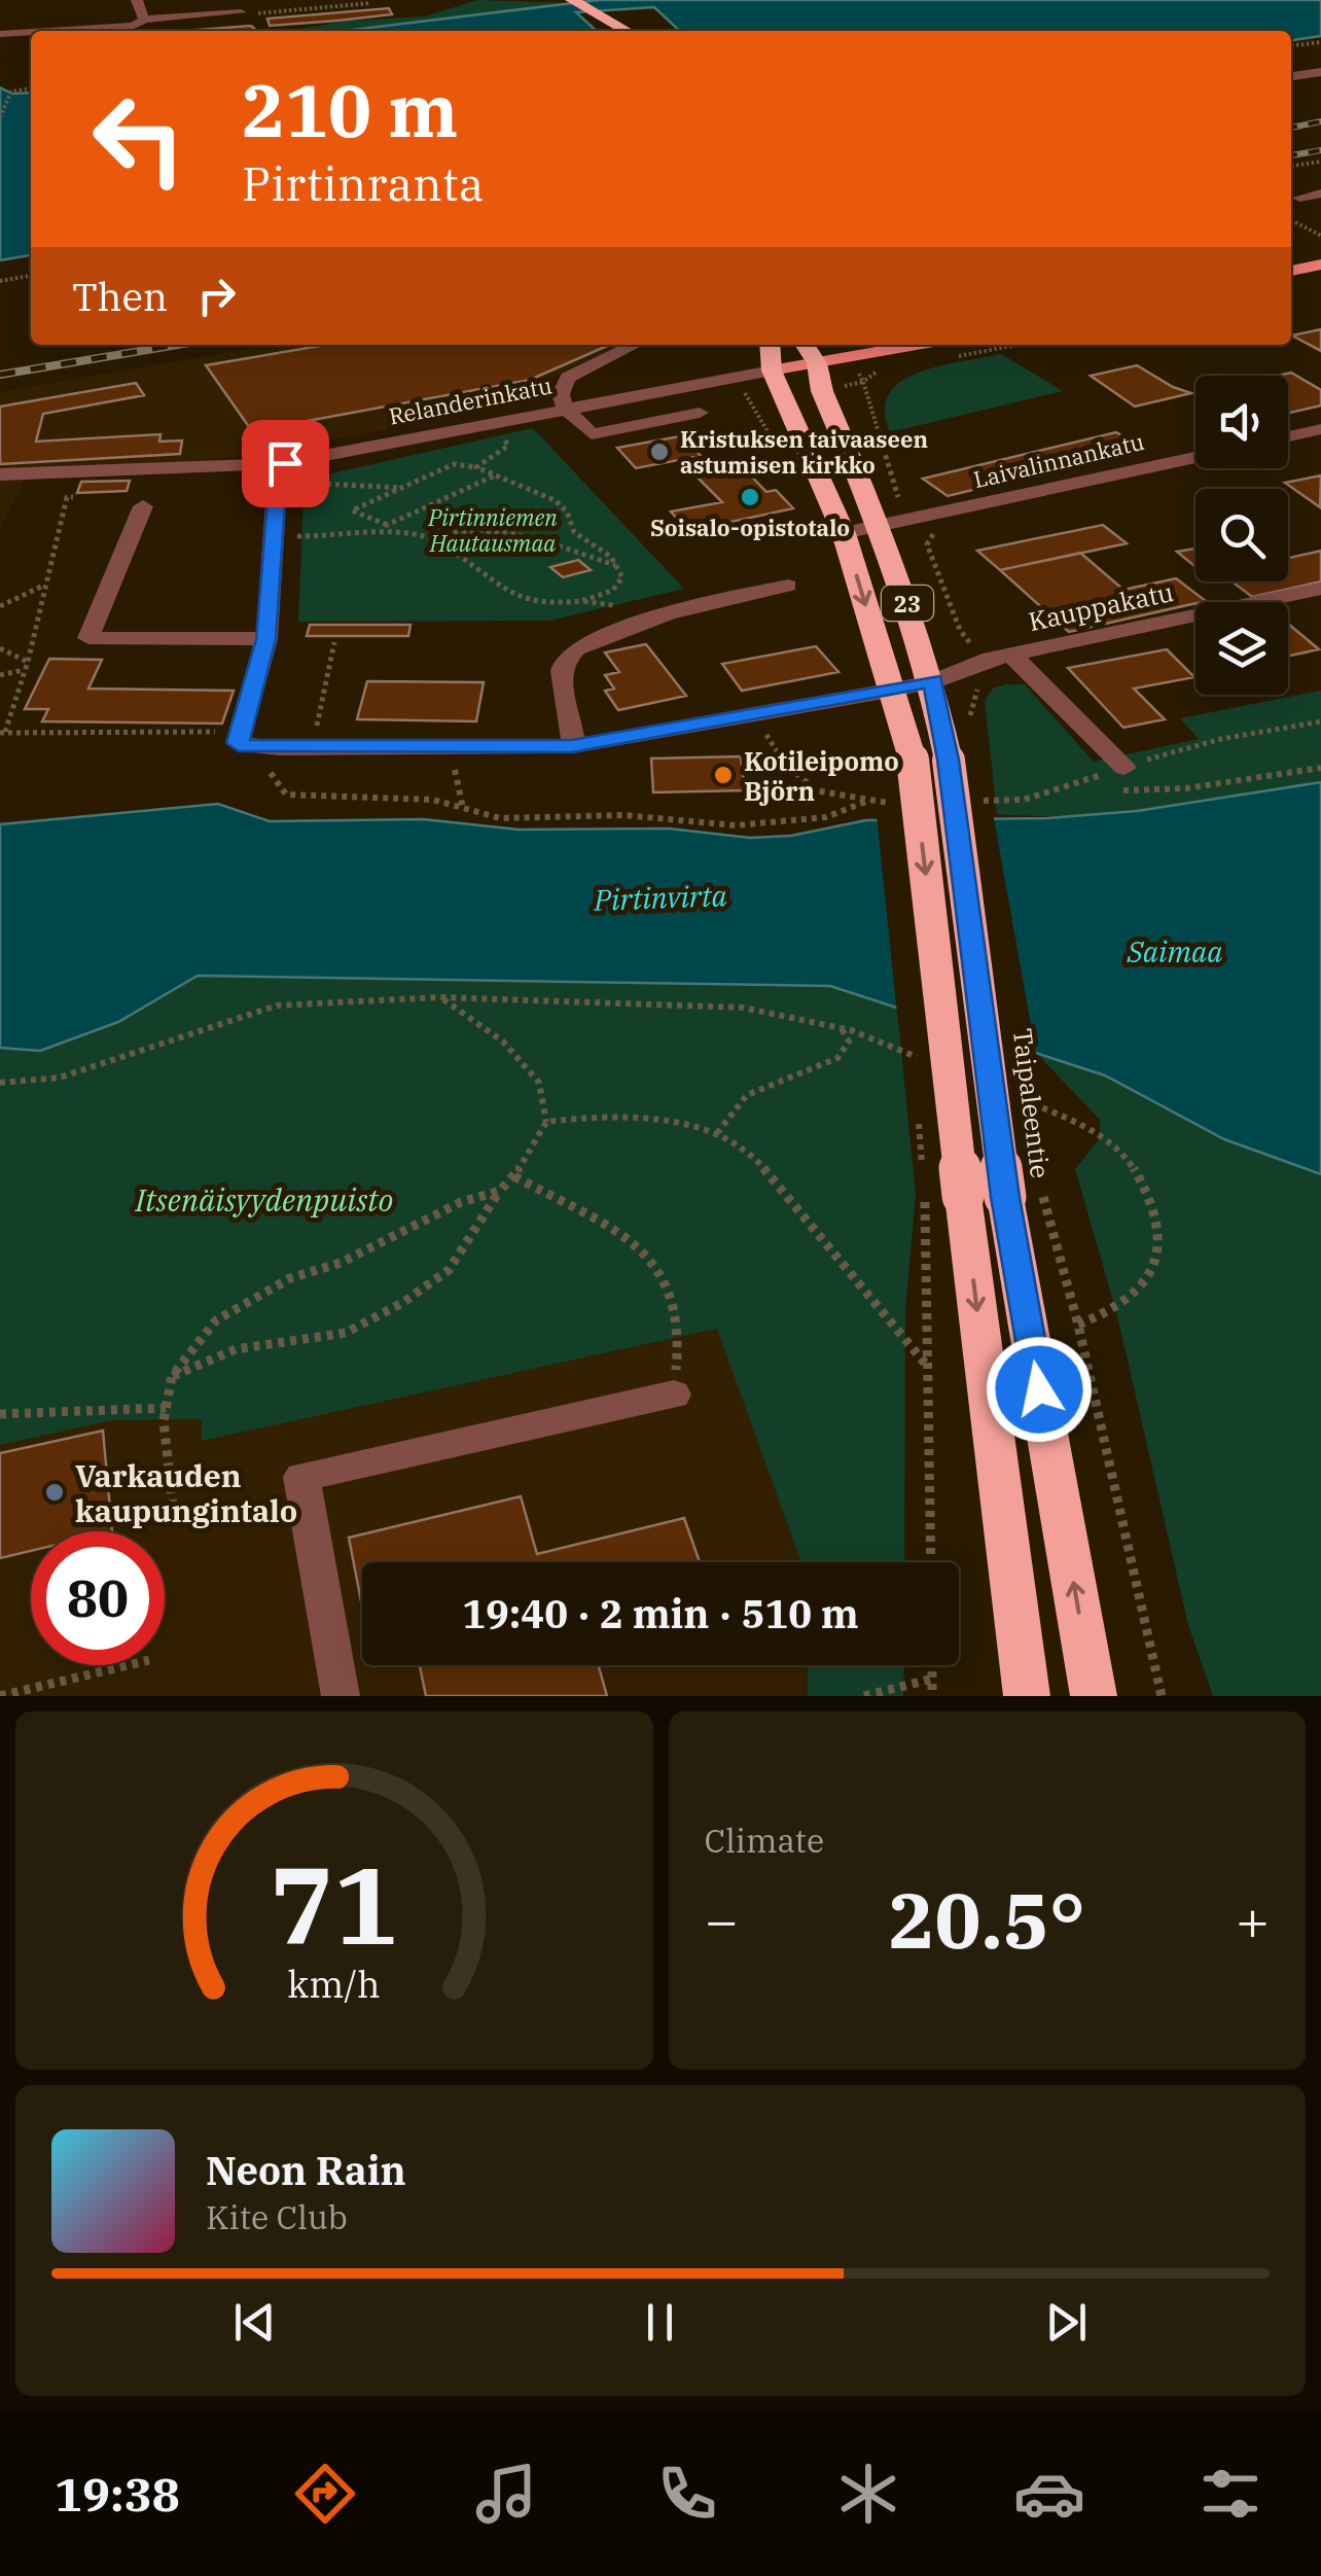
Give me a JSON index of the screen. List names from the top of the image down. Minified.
{"streets":{"highway":["23","Taipaleentie"],"main road":["Relanderinkatu"],"street":["Laivalinnankatu","Kauppakatu"]},"crossings":[["Relanderinkatu","23"],["Laivalinnankatu","23"],["Laivalinnankatu","Taipaleentie"],["23","Taipaleentie"],["Kauppakatu","Taipaleentie"]],"water":["Pirtinvirta","Saimaa"],"parks":["Pirtinniemen Hautausmaa","Itsenäisyydenpuisto"],"places":["Kristuksen taivaaseen astumisen kirkko","Soisalo-opistotalo","Kotileipomo Björn","Varkauden kaupungintalo"],"page":{"turn":["210 m","Pirtinranta"],"then":"Then","limit":"80","trip":"19:40 · 2 min · 510 m","tile":"Climate","heat":["−","20.5°","+"],"song":["Neon Rain","Kite Club"],"tabs":"19:38","gauge":["71","km/h"]}}
